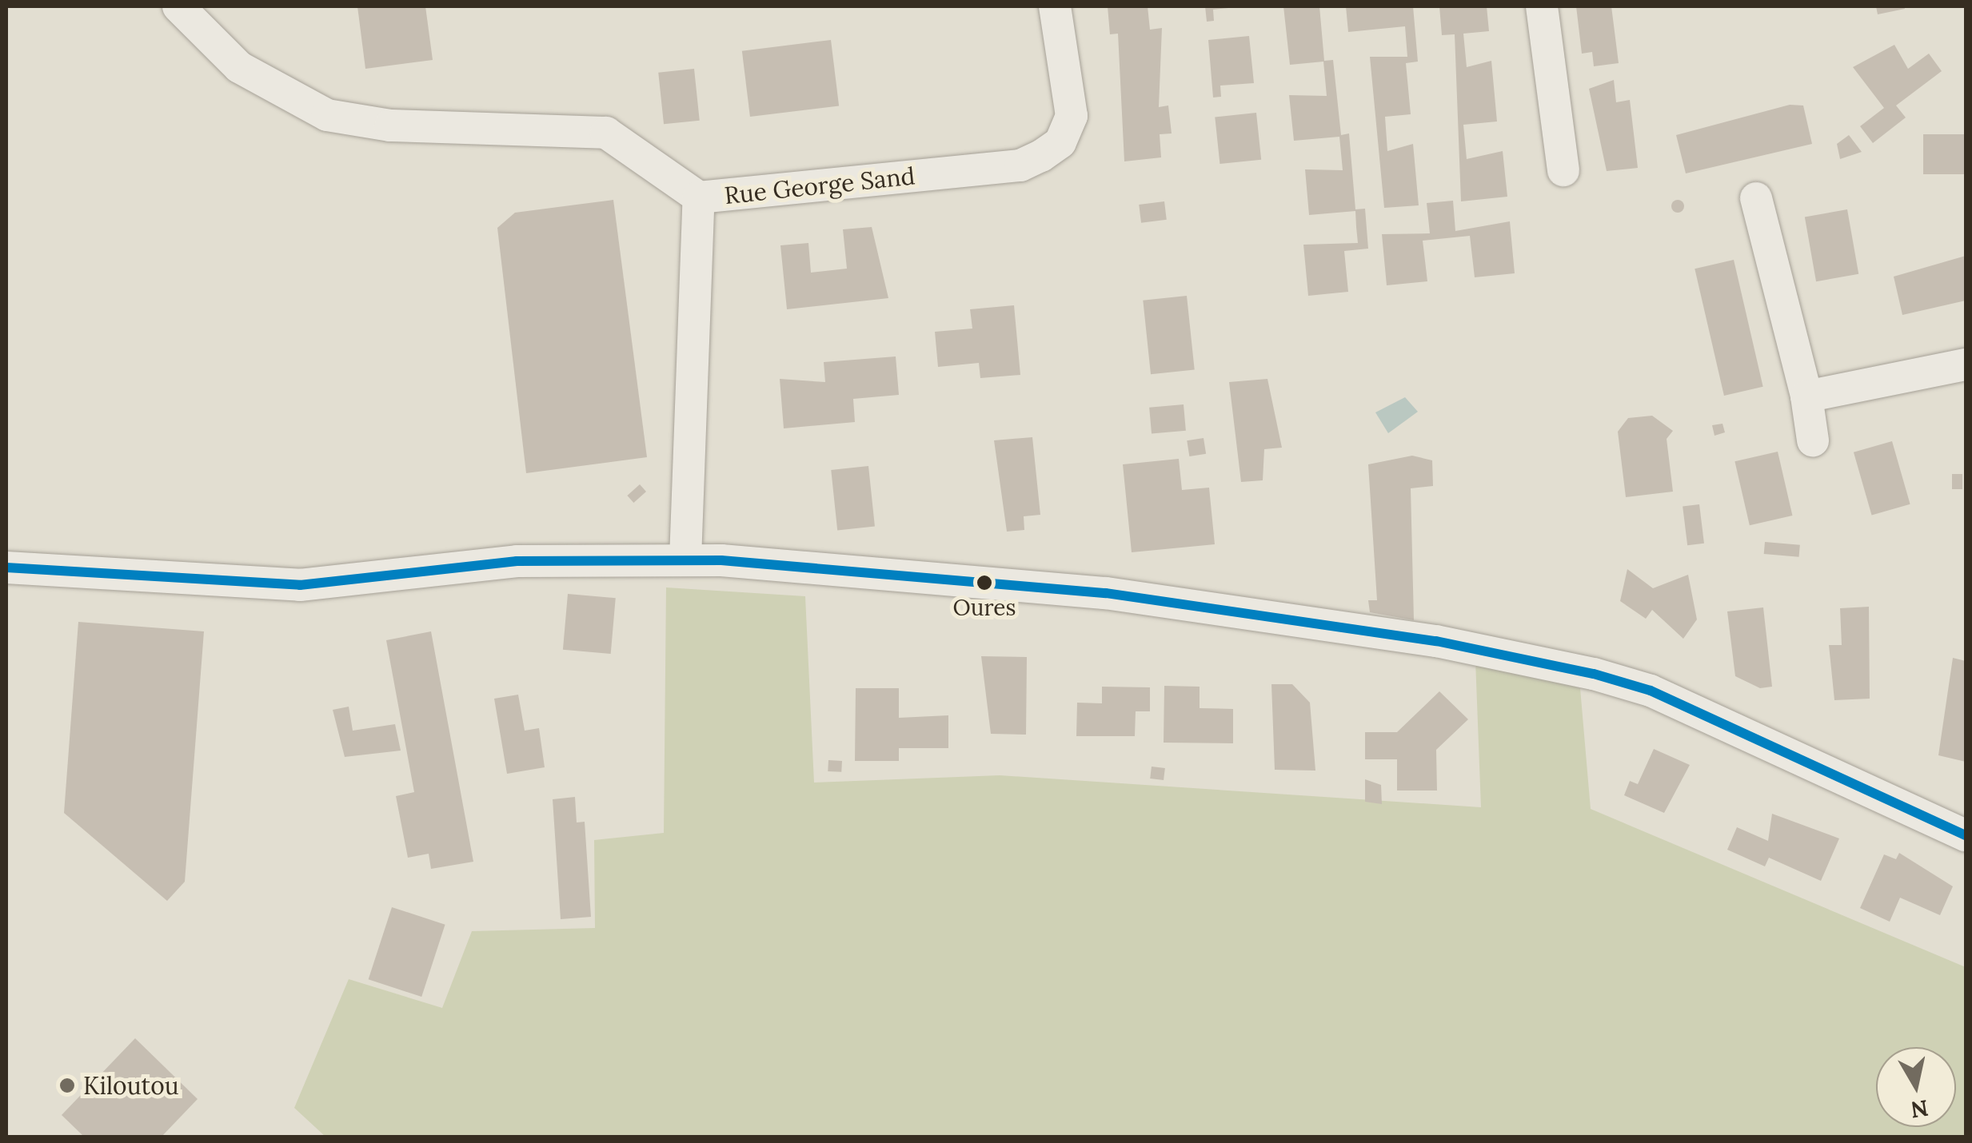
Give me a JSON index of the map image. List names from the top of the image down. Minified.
{"streets":{"street":["Rue George Sand"]},"places":["Oures","Kiloutou"],"north":"bottom"}
